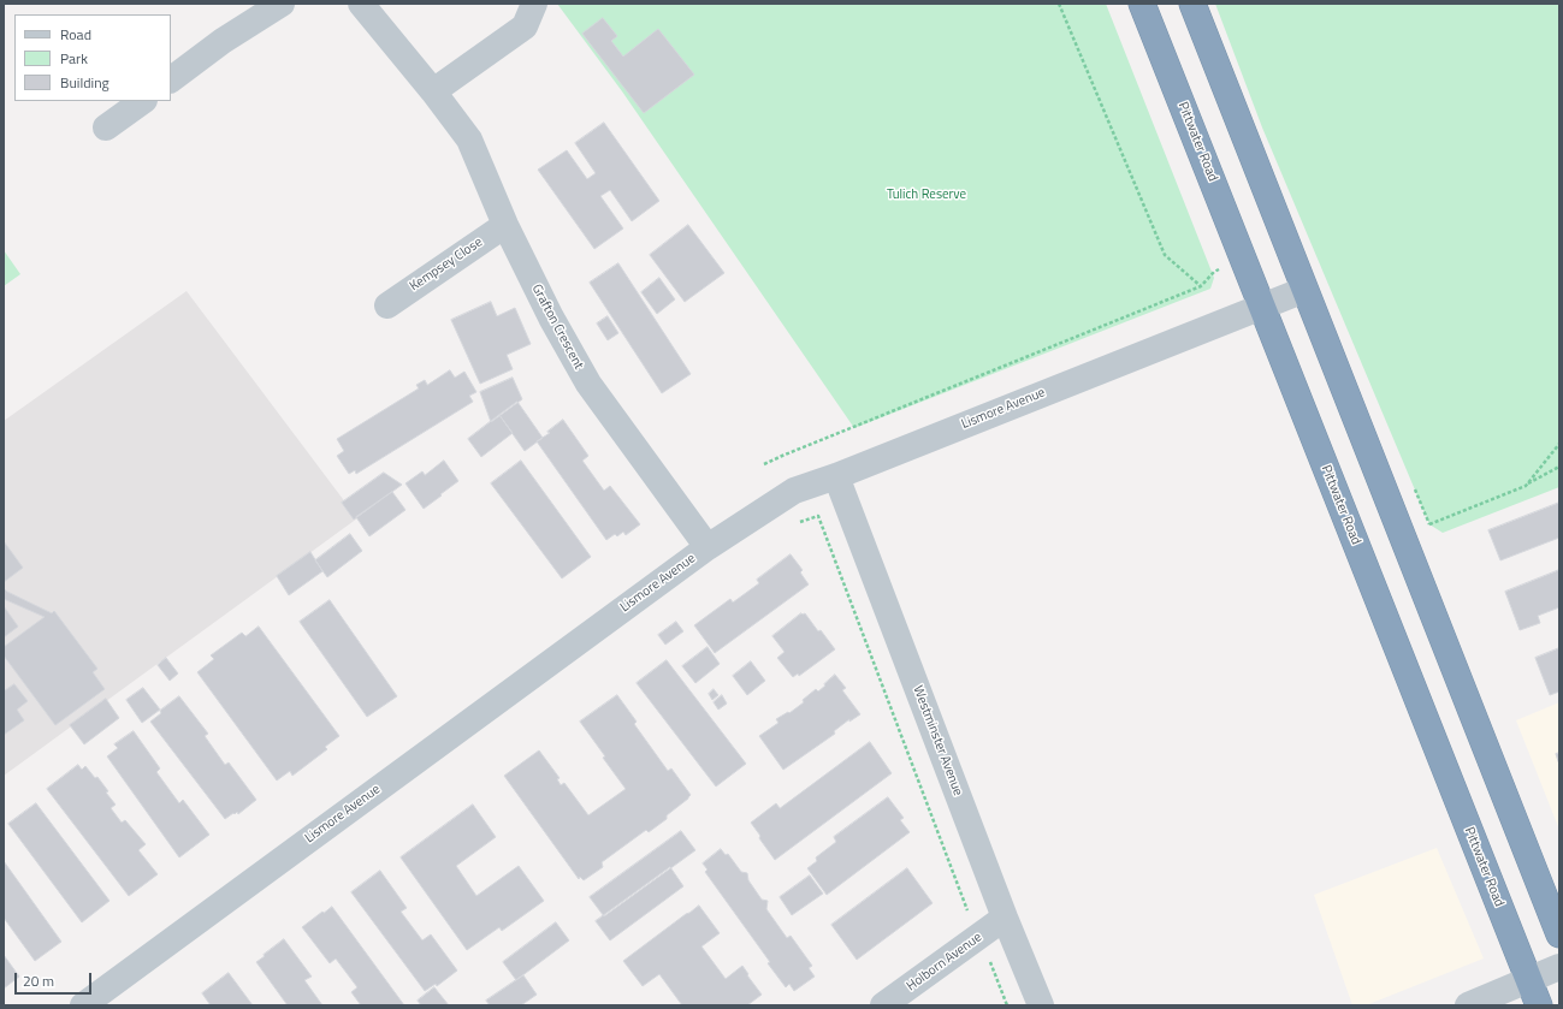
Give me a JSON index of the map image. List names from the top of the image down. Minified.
{"streets":{"highway":["Pittwater Road"],"street":["Kempsey Close","Grafton Crescent","Lismore Avenue","Westminster Avenue","Holborn Avenue"]},"crossings":[["Pittwater Road","Lismore Avenue"],["Kempsey Close","Grafton Crescent"],["Grafton Crescent","Lismore Avenue"],["Lismore Avenue","Westminster Avenue"],["Westminster Avenue","Holborn Avenue"]],"parks":["Tulich Reserve"],"legend":["Road","Park","Building"],"scale_bar":"20 m"}
